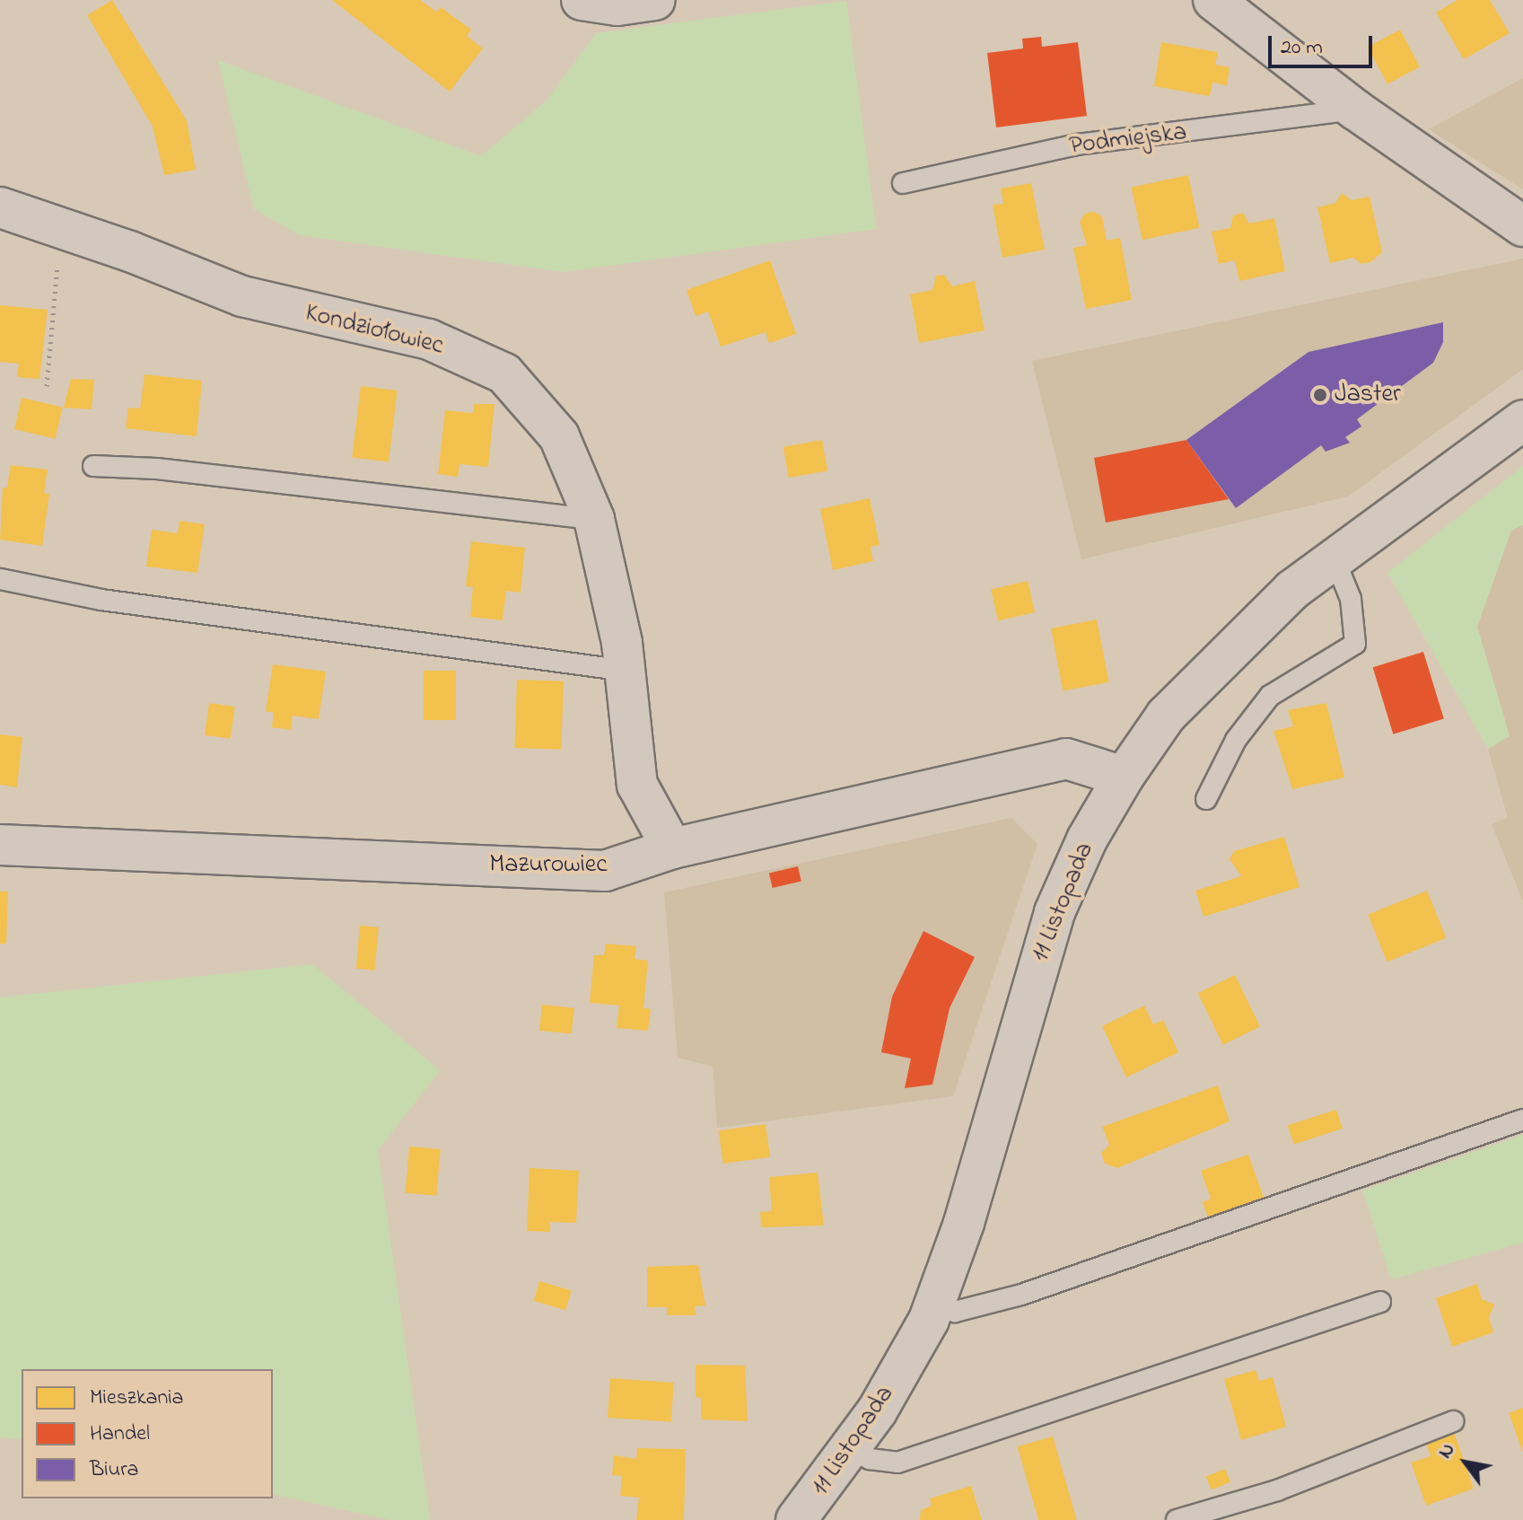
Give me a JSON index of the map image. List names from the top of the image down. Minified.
{"streets":{"street":["Kondziołowiec","Mazurowiec","11 Listopada"],"lane":["Podmiejska"]},"crossings":[["Kondziołowiec","Mazurowiec"],["Mazurowiec","11 Listopada"]],"places":["Jaster"],"legend":["Mieszkania","Handel","Biura"],"scale_bar":"20 m","north":"top left"}
